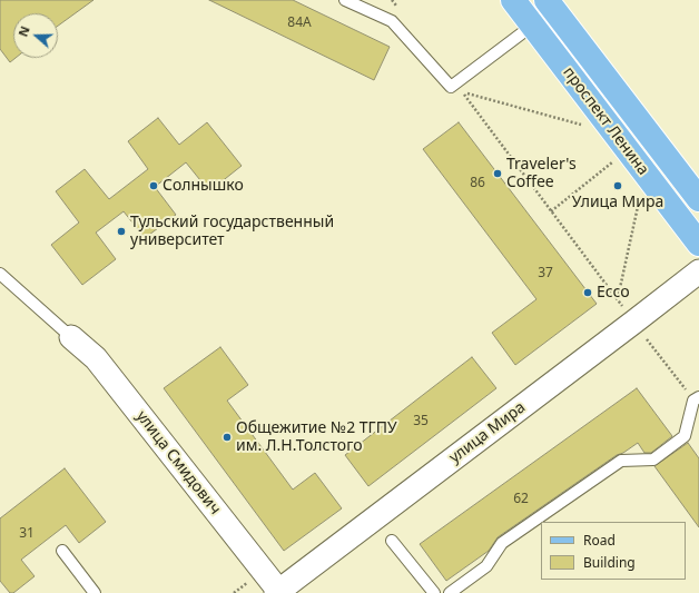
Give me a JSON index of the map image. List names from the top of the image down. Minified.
{"streets":{"main road":["проспект Ленина"],"street":["улица Мира","улица Смидович"]},"crossings":[["улица Мира","улица Смидович"]],"places":["Traveler's Coffee","Солнышко","Улица Мира","Тульский государственный университет","Ecco","Общежитие №2 ТГПУ им. Л.Н.Толстого"],"house_numbers":["84А","86","37","35","62","31"],"legend":["Road","Building"],"north":"left"}
